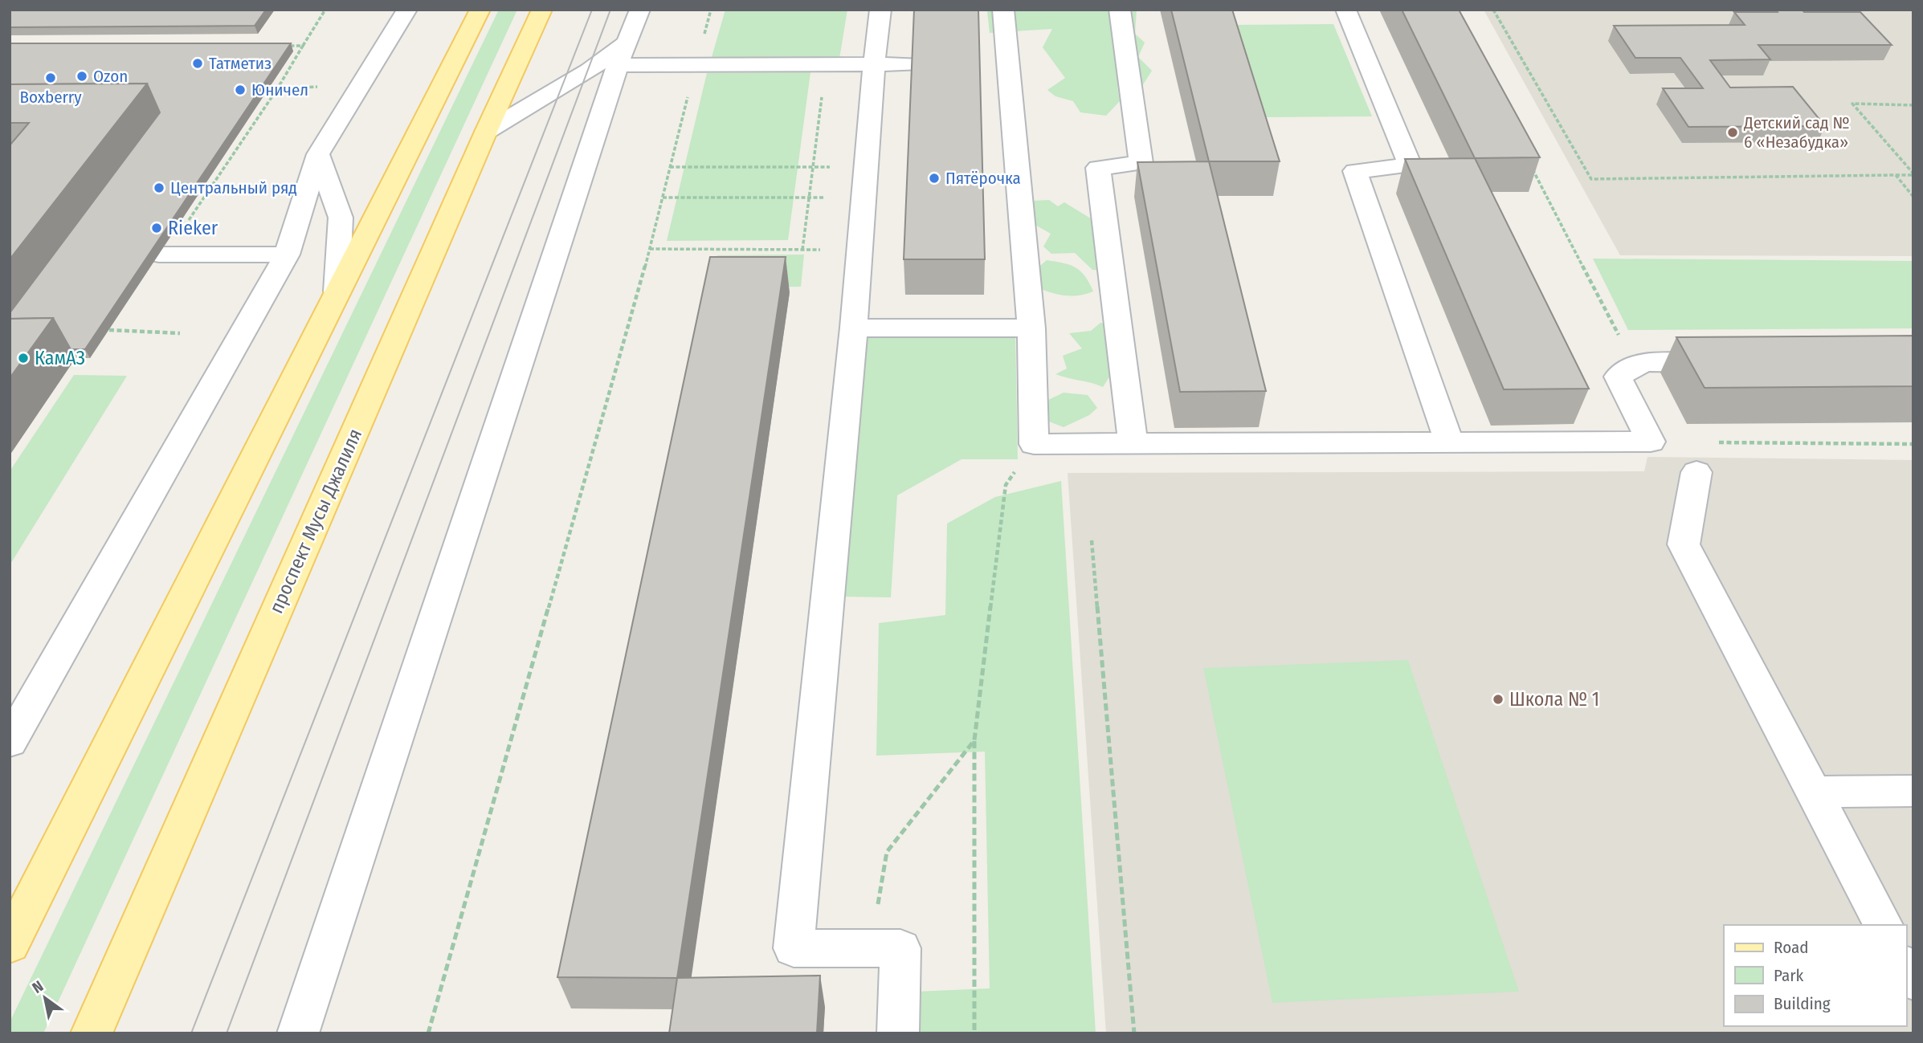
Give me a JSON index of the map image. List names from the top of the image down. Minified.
{"streets":{"main road":["проспект Мусы Джалиля"]},"places":["Татметиз","Ozon","Boxberry","Юничел","Детский сад № 6 «Незабудка»","Пятёрочка","Центральный ряд","Rieker","КамАЗ","Школа № 1"],"legend":["Road","Park","Building"],"north":"top left"}
